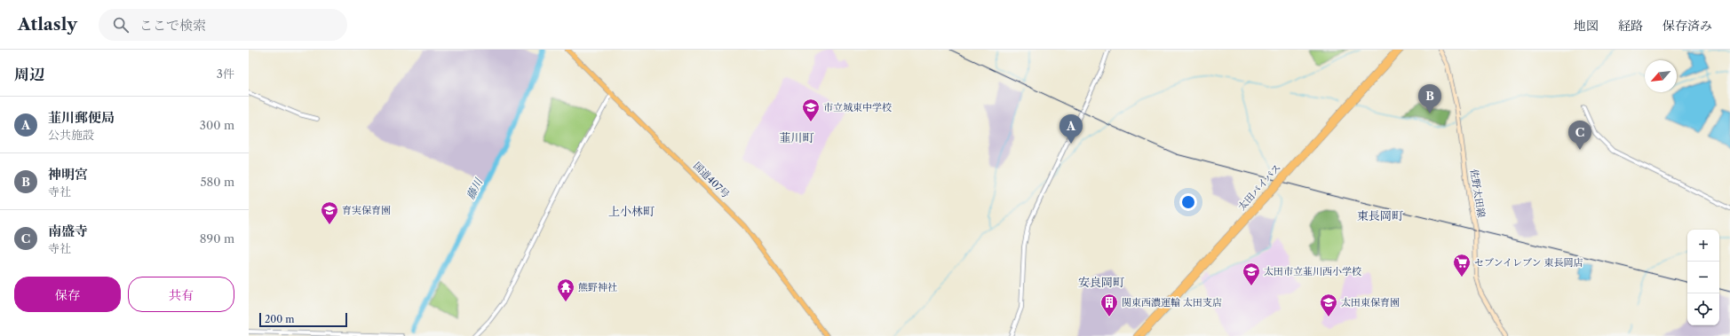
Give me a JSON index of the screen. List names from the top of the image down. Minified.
{"streets":{"highway":["国道407号","太田バイパス"],"main road":["佐野太田線"]},"districts":["韮川町","上小林町","東長岡町","安良岡町"],"water":["藤川"],"places":{"school or university":["市立城東中学校","育実保育園","太田市立韮川西小学校","太田東保育園"],"supermarket":["セブンイレブン 東長岡店"],"temple":["熊野神社"],"building":["関東西濃運輸 太田支店"]},"scale_bar":"200 m","north":"bottom left","page":{"header":"Atlasly","search":"ここで検索","nav":["地図","経路","保存済み"],"heading":["周辺","3件"],"pins":["B","A","C"],"list":[{"mark":"A","name":"韮川郵便局","note":"公共施設","value":"300 m"},{"mark":"B","name":"神明宮","note":"寺社","value":"580 m"},{"mark":"C","name":"南盛寺","note":"寺社","value":"890 m"}],"map_buttons":["+","−"],"buttons":["保存","共有"],"scale":"200 m"}}
